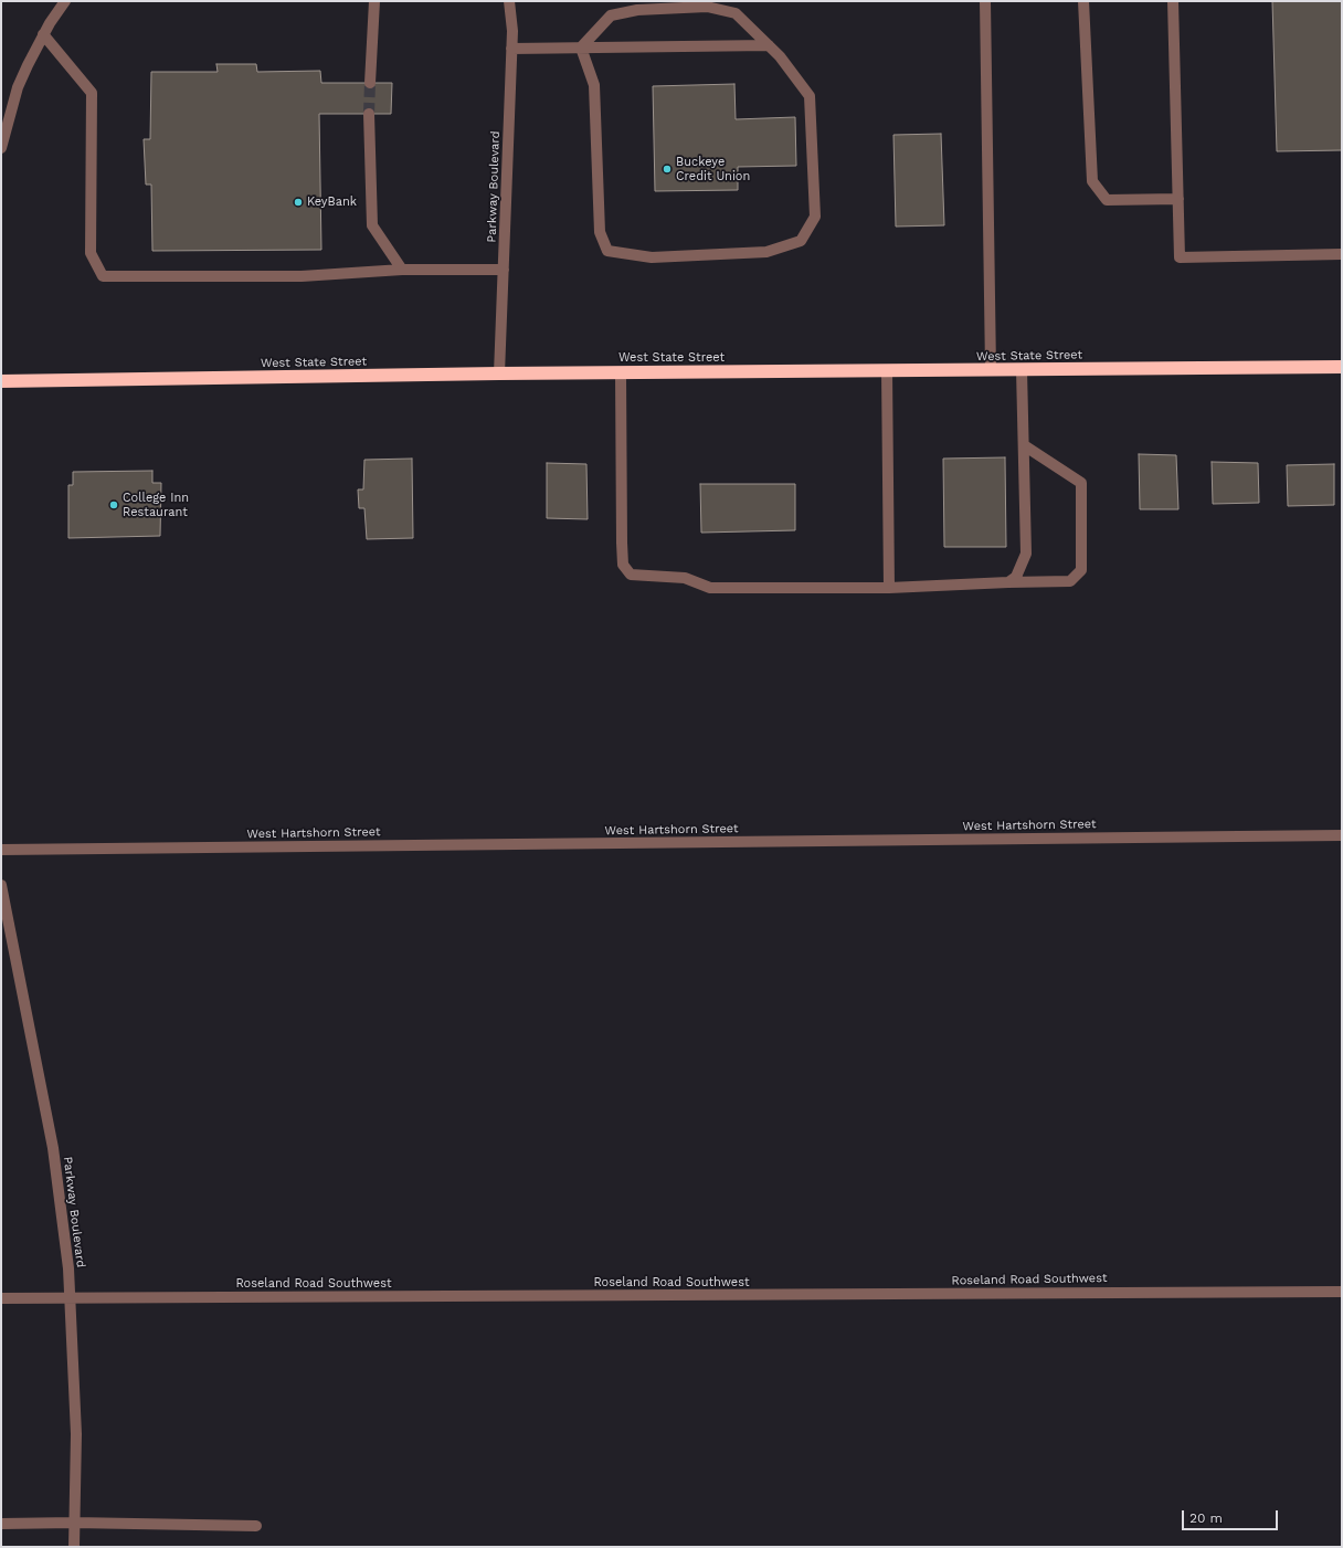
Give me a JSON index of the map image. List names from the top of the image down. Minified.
{"streets":{"highway":["West State Street"],"street":["Parkway Boulevard","West Hartshorn Street","Roseland Road Southwest"]},"crossings":[["Parkway Boulevard","West State Street"],["Parkway Boulevard","Roseland Road Southwest"]],"places":["Buckeye Credit Union","KeyBank","College Inn Restaurant"],"scale_bar":"20 m"}
